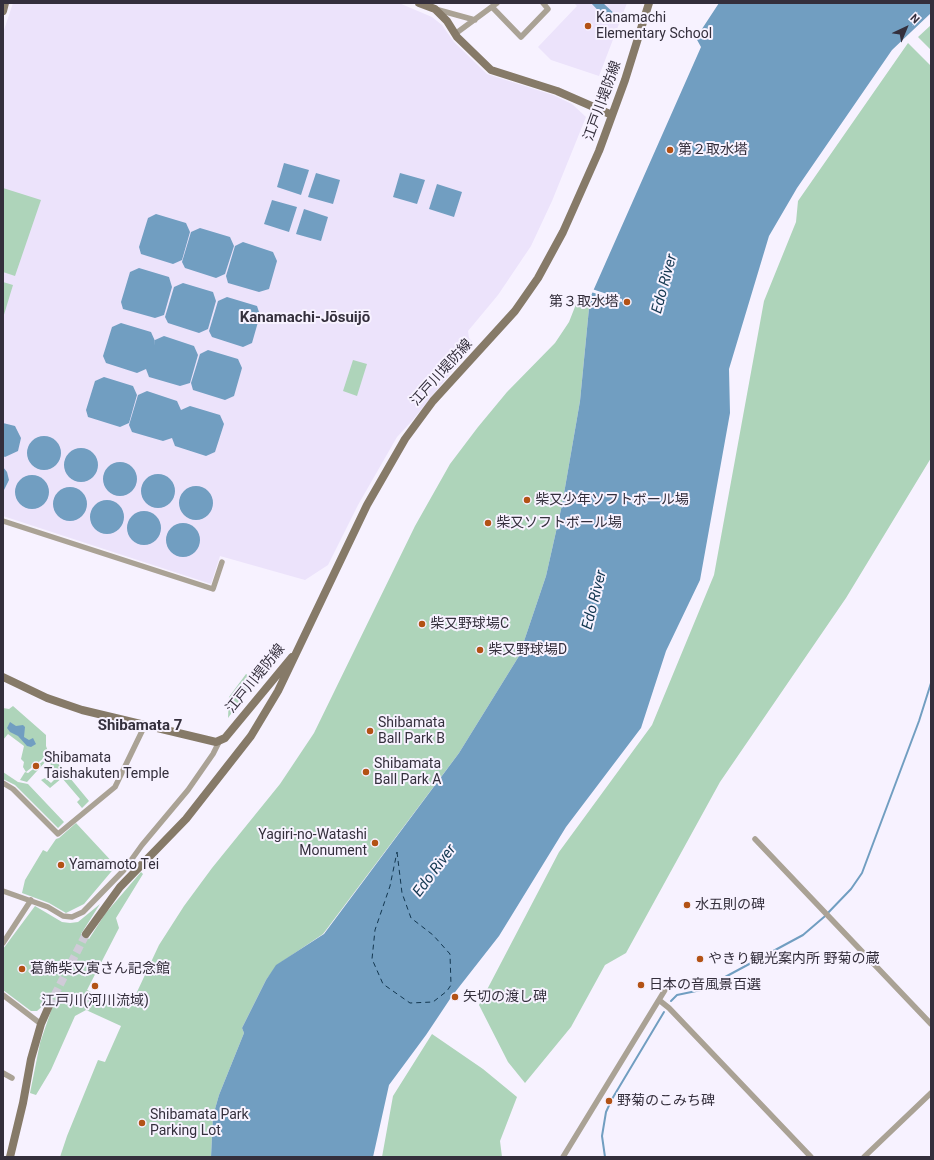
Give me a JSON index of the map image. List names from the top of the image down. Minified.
{"streets":{"main road":["江戸川堤防線"]},"districts":["Kanamachi-Jōsuijō","Shibamata 7"],"water":["Edo River"],"places":["Kanamachi Elementary School","第２取水塔","第３取水塔","柴又少年ソフトボール場","柴又ソフトボール場","柴又野球場C","柴又野球場D","Shibamata Ball Park B","Shibamata Taishakuten Temple","Shibamata Ball Park A","Yagiri-no-Watashi Monument","Yamamoto Tei","水五則の碑","やきり観光案内所 野菊の蔵","葛飾柴又寅さん記念館","日本の音風景百選","江戸川(河川流域)","矢切の渡し碑","野菊のこみち碑","Shibamata Park Parking Lot"],"north":"top right"}
